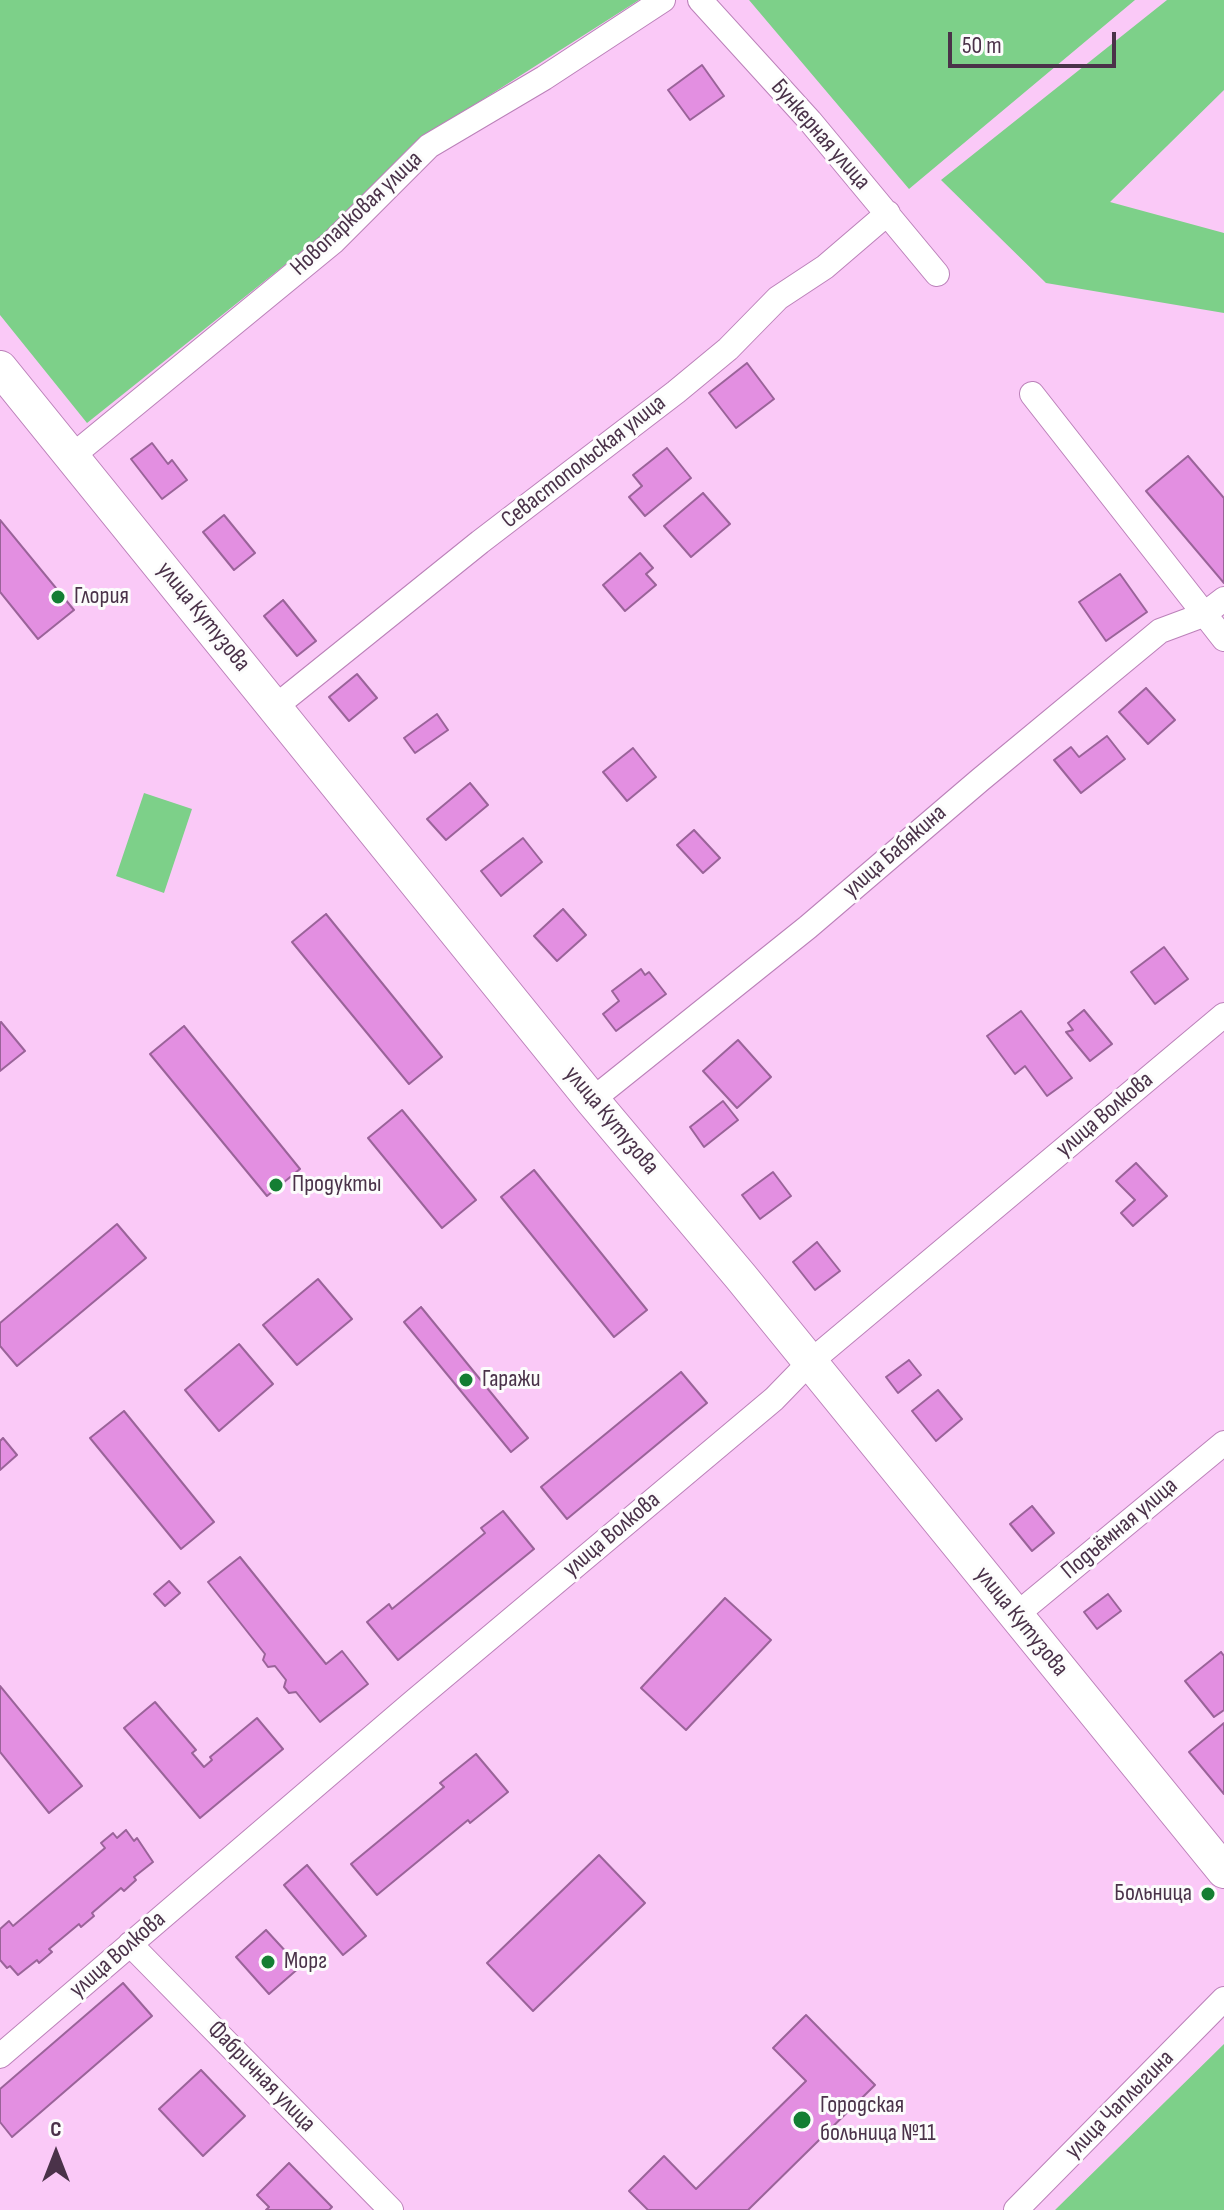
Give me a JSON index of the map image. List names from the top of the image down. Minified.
{"streets":{"main road":["улица Кутузова"],"street":["Бункерная улица","Новопарковая улица","Севастопольская улица","улица Бабякина","улица Волкова","Подъёмная улица","Фабричная улица","улица Чаплыгина"]},"crossings":[["Бункерная улица","Севастопольская улица"],["Новопарковая улица","улица Кутузова"],["Севастопольская улица","улица Кутузова"],["улица Кутузова","улица Бабякина"],["улица Кутузова","улица Волкова"],["улица Кутузова","Подъёмная улица"],["улица Волкова","Фабричная улица"]],"places":["Глория","Продукты","Гаражи","Больница","Морг","Городская больница №11"],"scale_bar":"50 m","north":"top"}
